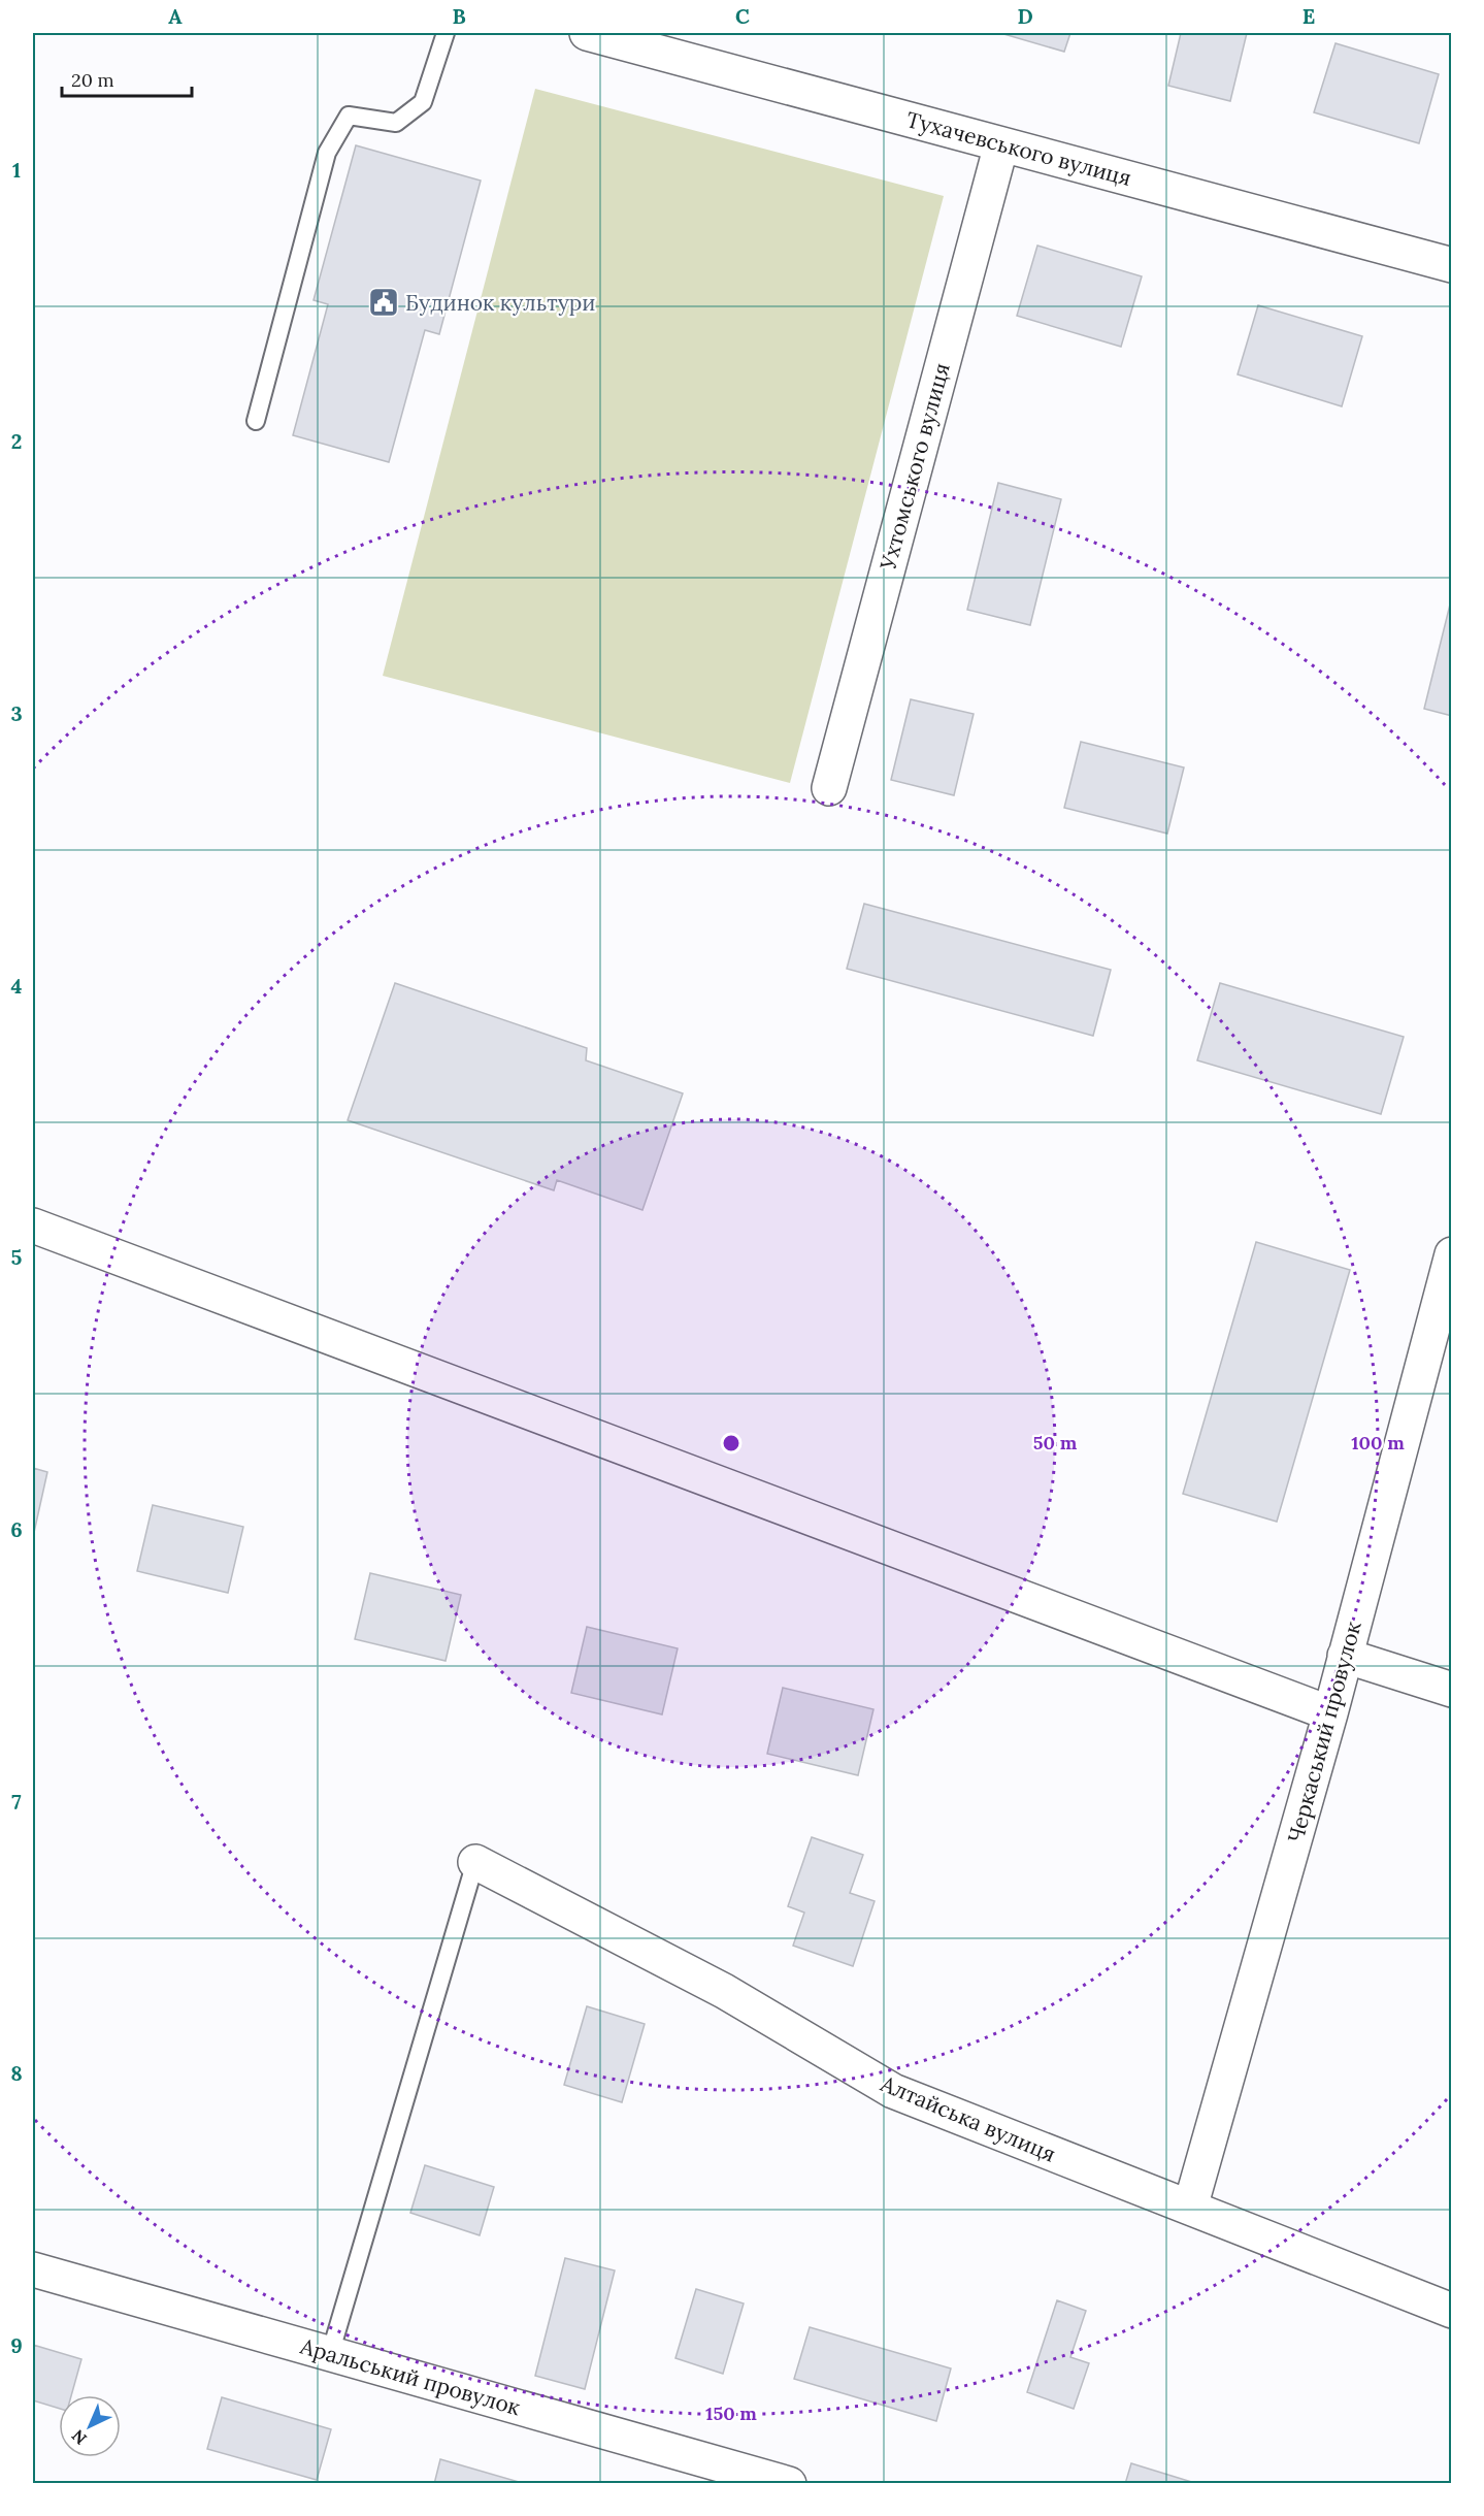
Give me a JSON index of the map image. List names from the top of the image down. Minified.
{"streets":{"street":["Тухачевського вулиця","Ухтомського вулиця","Черкаський провулок","Алтайська вулиця","Аральський провулок"]},"crossings":[["Тухачевського вулиця","Ухтомського вулиця"],["Черкаський провулок","Алтайська вулиця"]],"places":{"public building":["Будинок культури"]},"scale_bar":"20 m","north":"bottom left","grid":{"columns":["A","B","C","D","E"],"rows":["1","2","3","4","5","6","7","8","9"]},"rings":["50 m","100 m","150 m"]}
